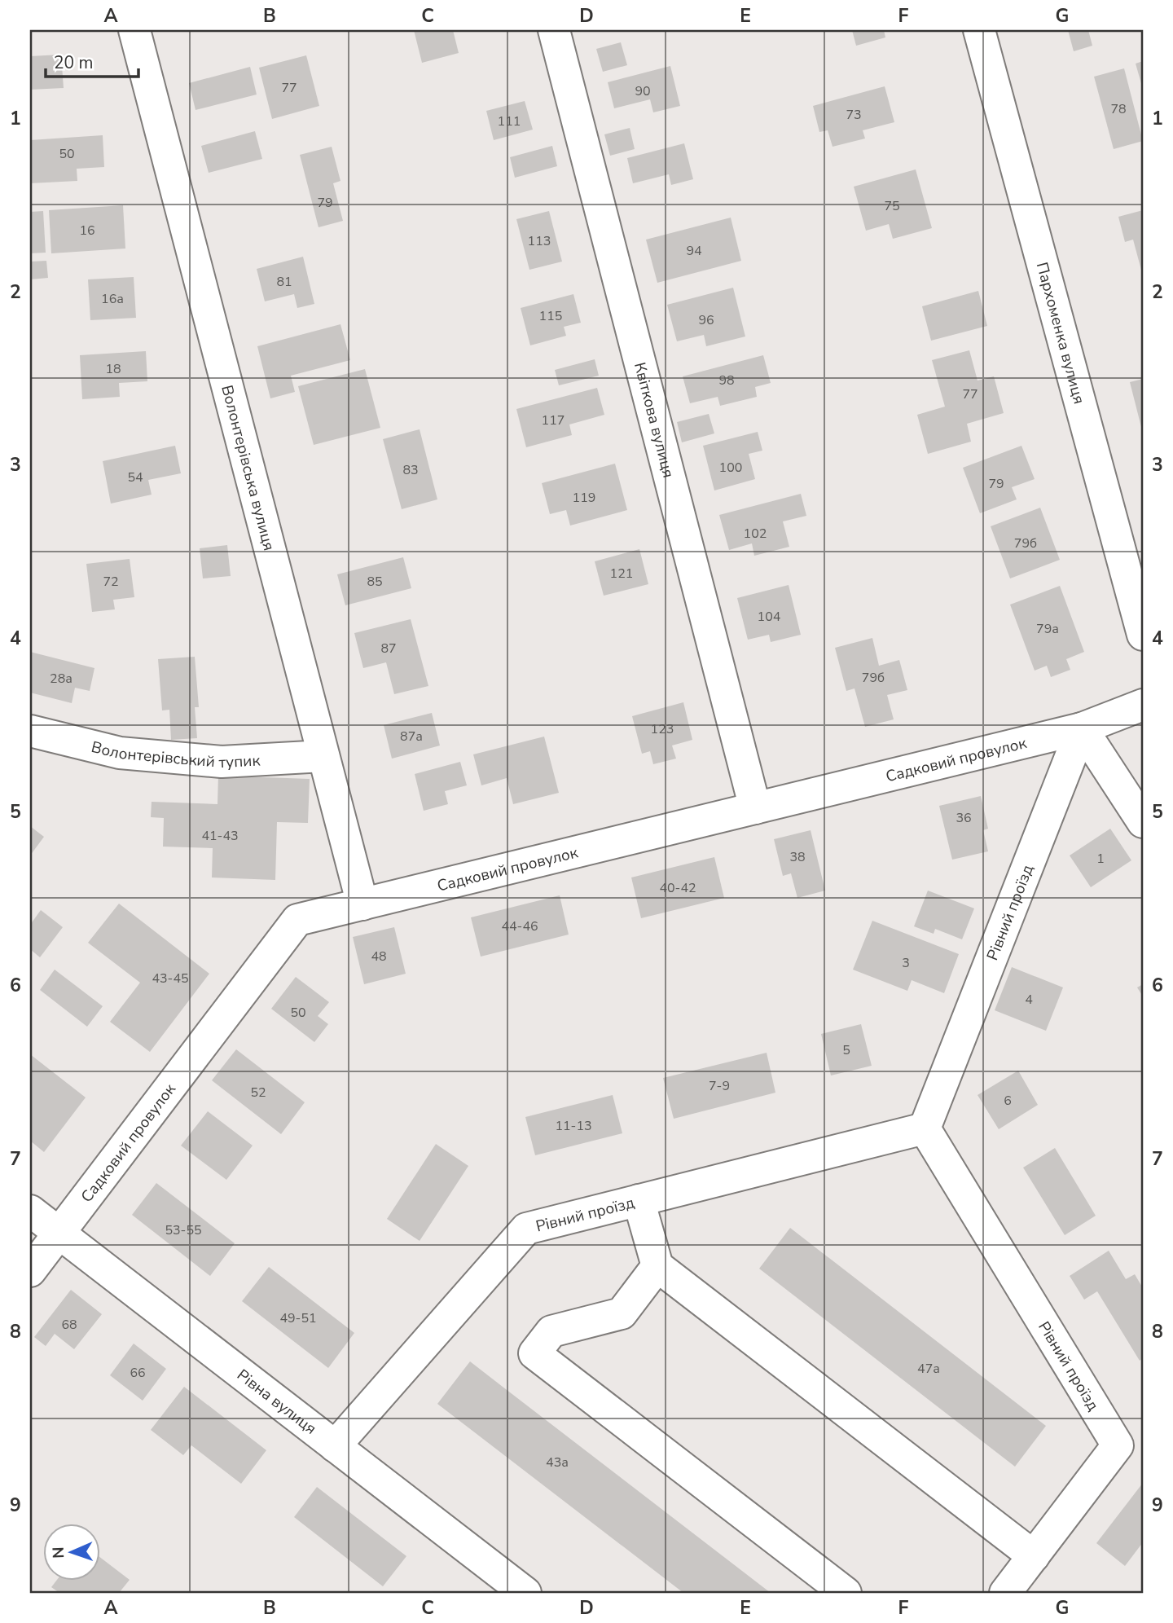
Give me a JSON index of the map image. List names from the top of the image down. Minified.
{"streets":{"street":["Пархоменка вулиця","Квіткова вулиця","Волонтерівська вулиця","Волонтерівський тупик","Садковий провулок","Рівний проїзд","Рівна вулиця"]},"crossings":[["Квіткова вулиця","Садковий провулок"],["Волонтерівська вулиця","Волонтерівський тупик"],["Волонтерівська вулиця","Садковий провулок"],["Садковий провулок","Рівний проїзд"],["Садковий провулок","Рівна вулиця"],["Рівний проїзд","Рівна вулиця"]],"house_numbers":["77","90","78","73","111","50","79","75","16","113","94","81","16а","115","96","18","98","77","117","100","83","54","79","119","102","79б","121","72","85","104","79а","87","79б","28а","123","87а","36","41-43","38","1","40-42","44-46","48","3","43-45","4","50","5","7-9","52","6","11-13","53-55","49-51","68","47а","66","43а"],"scale_bar":"20 m","north":"left","grid":{"columns":["A","B","C","D","E","F","G"],"rows":["1","2","3","4","5","6","7","8","9"]}}
